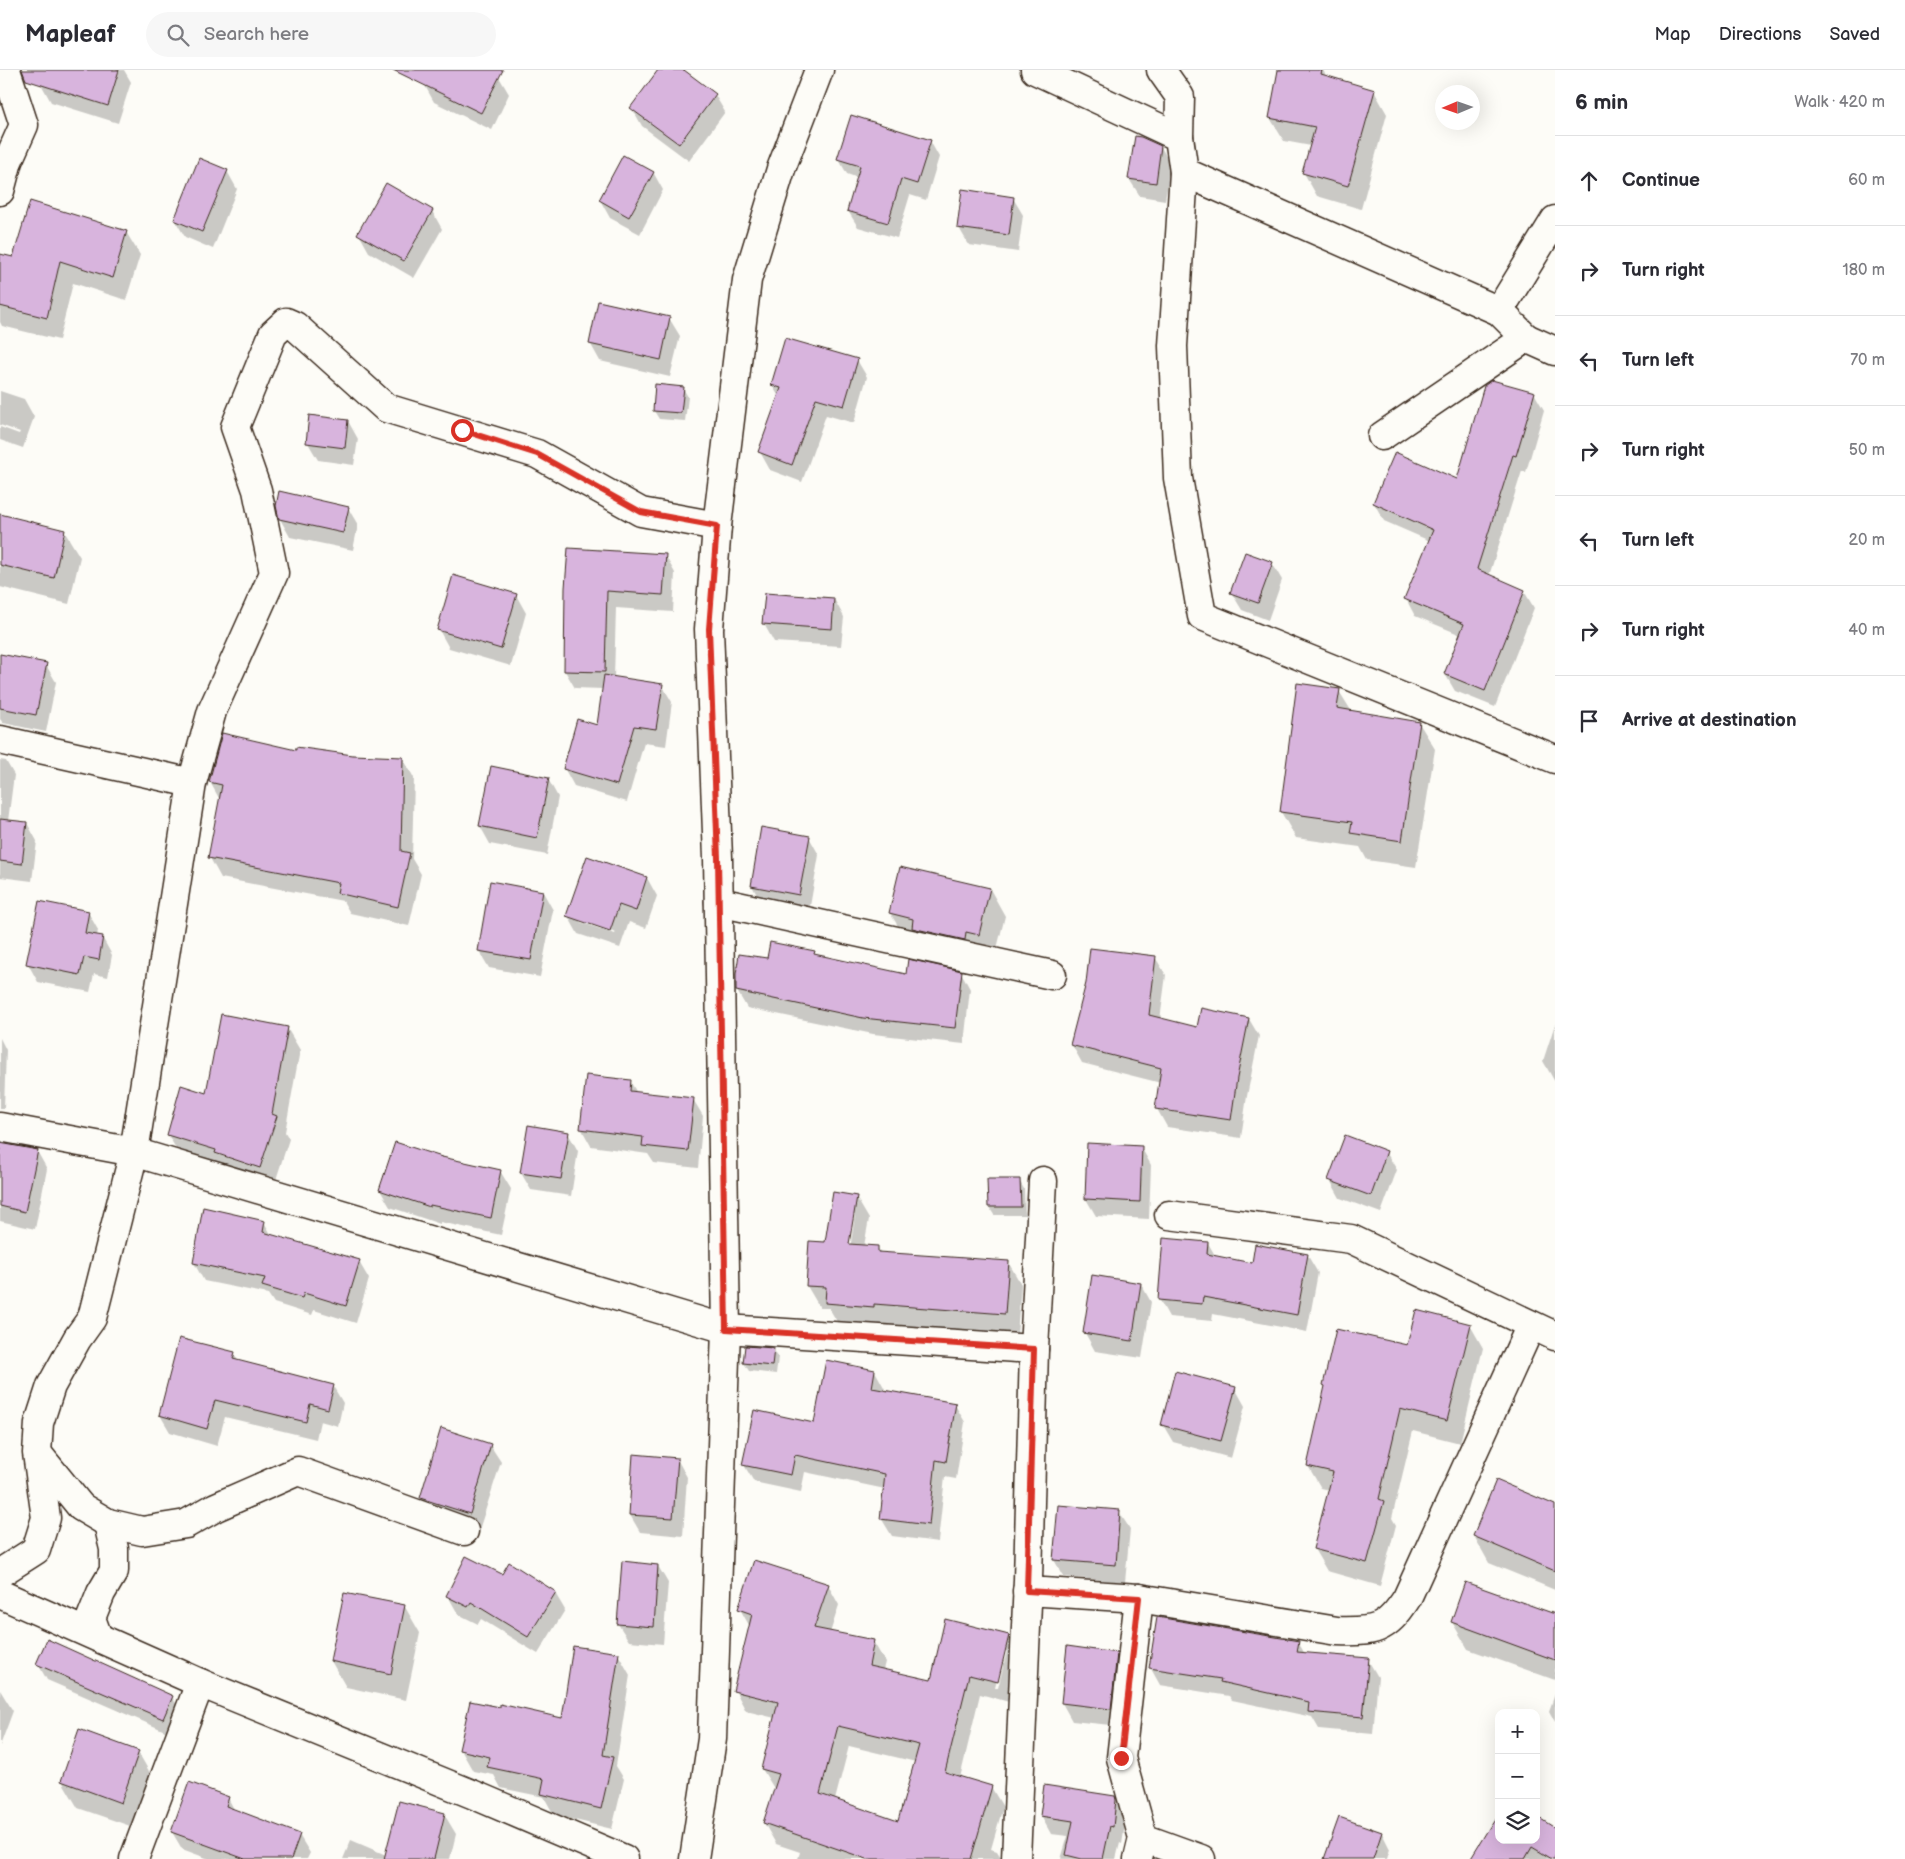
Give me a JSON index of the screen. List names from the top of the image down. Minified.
{"north":"left","page":{"header":"Mapleaf","search":"Search here","nav":["Map","Directions","Saved"],"heading":["6 min","Walk · 420 m"],"list":[["Continue","60 m"],["Turn right","180 m"],["Turn left","70 m"],["Turn right","50 m"],["Turn left","20 m"],["Turn right","40 m"],"Arrive at destination"],"map_buttons":["+","−"]}}
